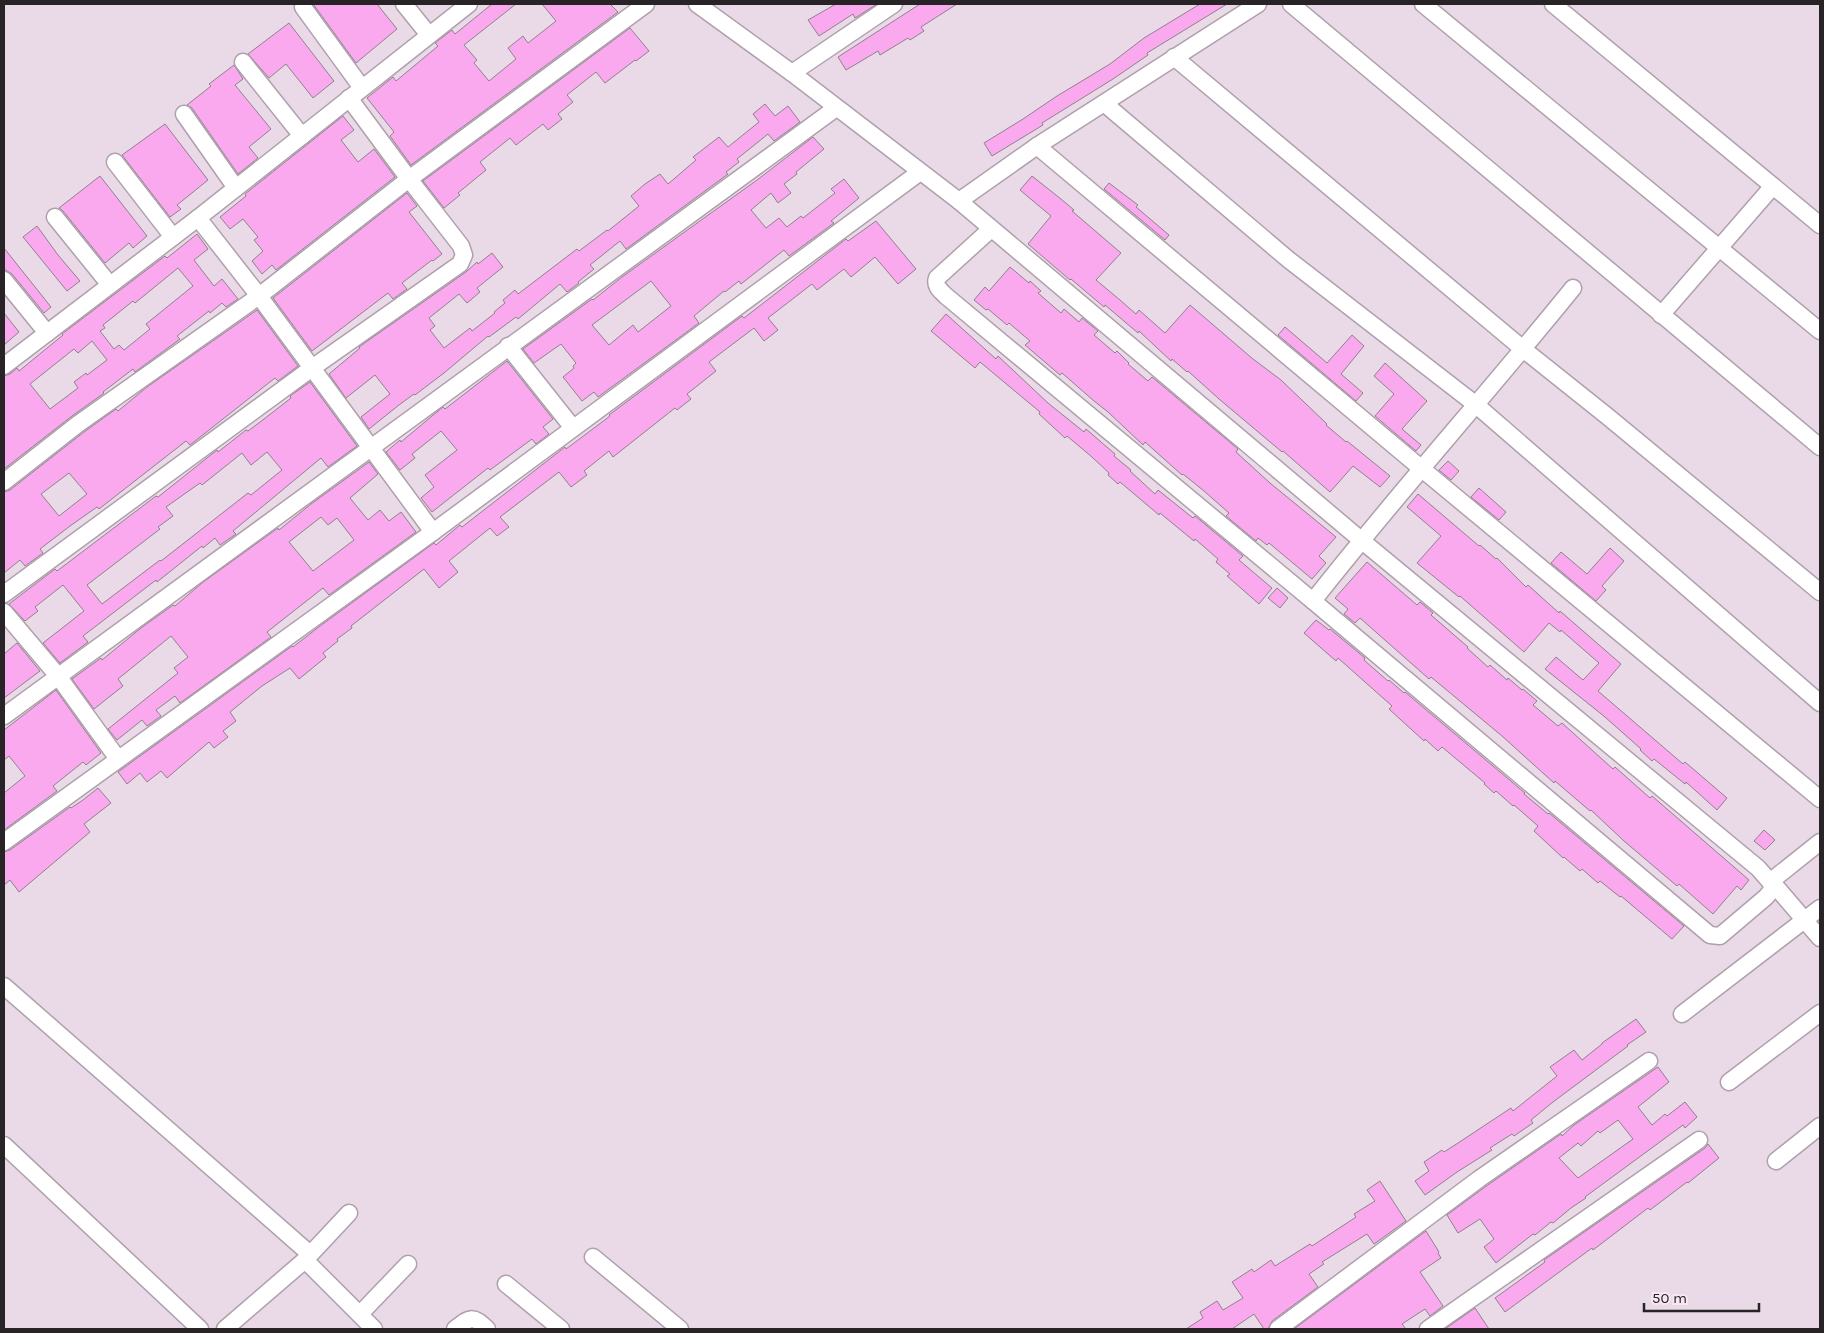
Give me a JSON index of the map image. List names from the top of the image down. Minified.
{"scale_bar":"50 m"}
